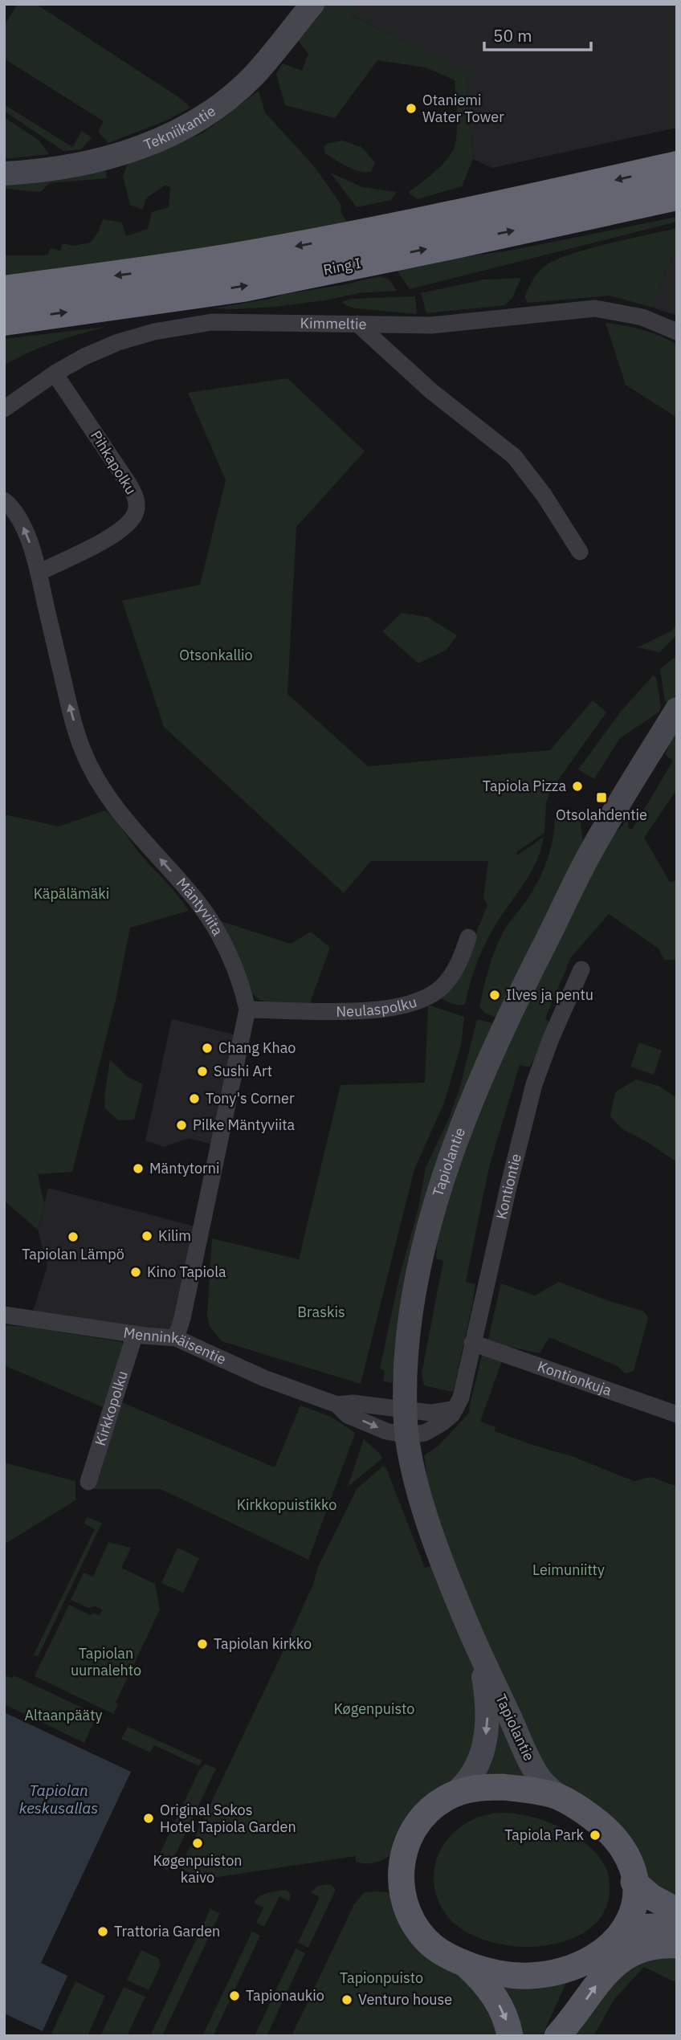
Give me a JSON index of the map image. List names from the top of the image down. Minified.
{"streets":{"highway":["Ring I"],"main road":["Tekniikantie","Tapiolantie"],"street":["Kimmeltie","Pihkapolku","Mäntyviita","Neulaspolku","Kontiontie","Menninkäisentie","Kontionkuja","Kirkkopolku"]},"crossings":[["Kimmeltie","Pihkapolku"],["Pihkapolku","Mäntyviita"],["Mäntyviita","Neulaspolku"],["Tapiolantie","Menninkäisentie"],["Kontiontie","Kontionkuja"],["Menninkäisentie","Kirkkopolku"]],"one_way":["Mäntyviita"],"water":["Tapiolan keskusallas"],"parks":["Otsonkallio","Käpälämäki","Braskis","Kirkkopuistikko","Leimuniitty","Tapiolan uurnalehto","Køgenpuisto","Altaanpääty","Tapionpuisto"],"places":{"other":["Otaniemi Water Tower","Tapiola Pizza","Ilves ja pentu","Chang Khao","Sushi Art","Tony's Corner","Pilke Mäntyviita","Mäntytorni","Kilim","Tapiolan Lämpö","Kino Tapiola","Tapiolan kirkko","Original Sokos Hotel Tapiola Garden","Tapiola Park","Køgenpuiston kaivo","Trattoria Garden","Tapionaukio","Venturo house"],"transit":["Otsolahdentie"]},"scale_bar":"50 m"}
